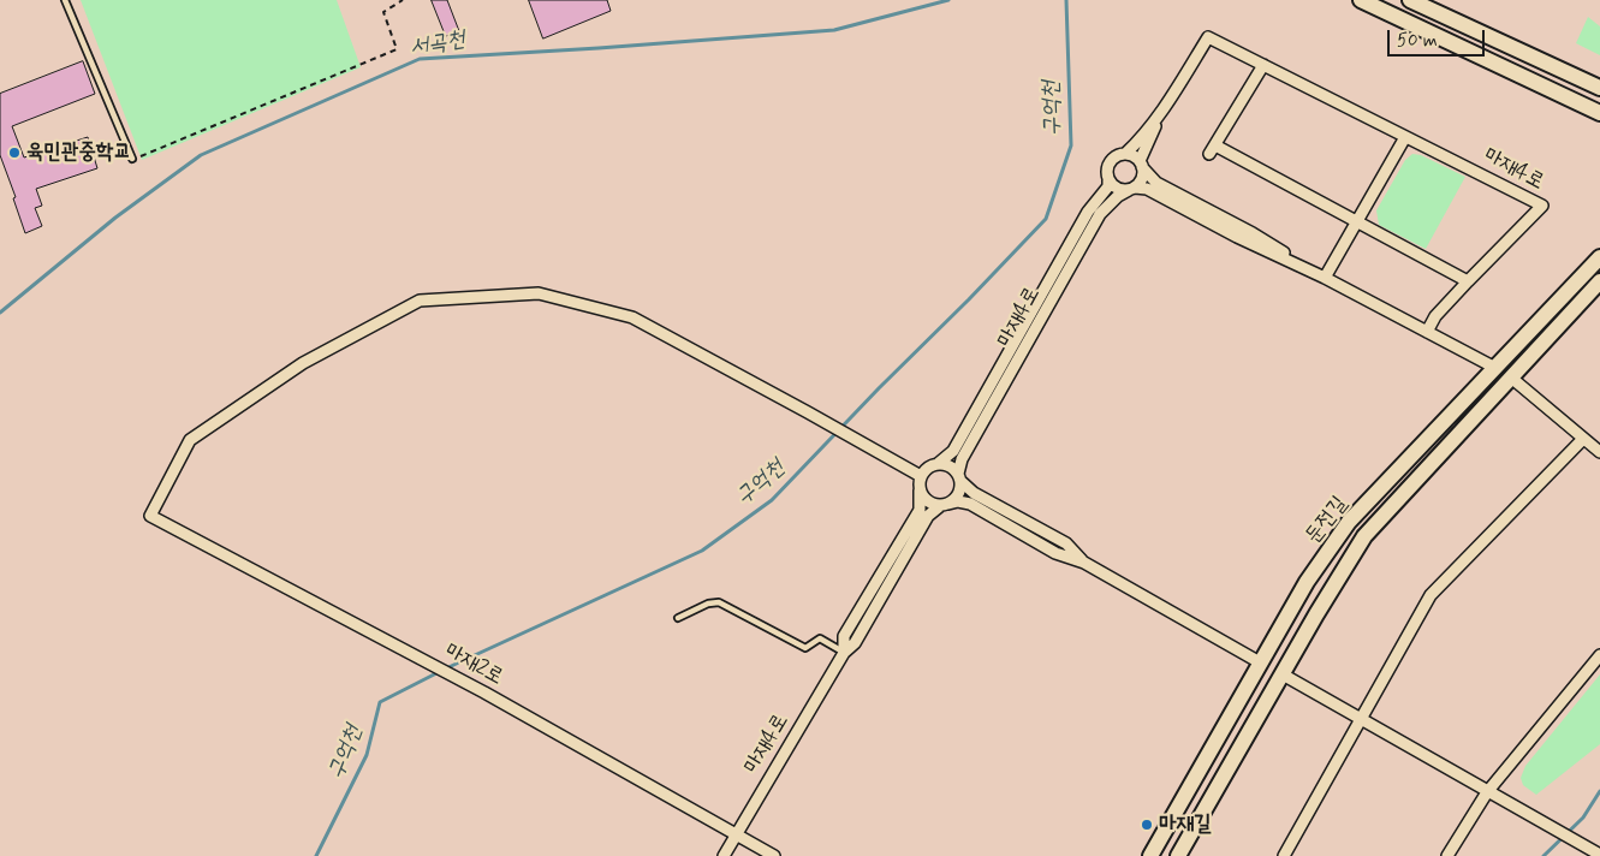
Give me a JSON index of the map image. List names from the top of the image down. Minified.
{"streets":{"street":["마재4로","둔전길","마재2로"]},"crossings":[["마재4로","마재2로"]],"water":["서곡천","구억천"],"places":["육민관중학교","마재길"],"scale_bar":"50 m"}
